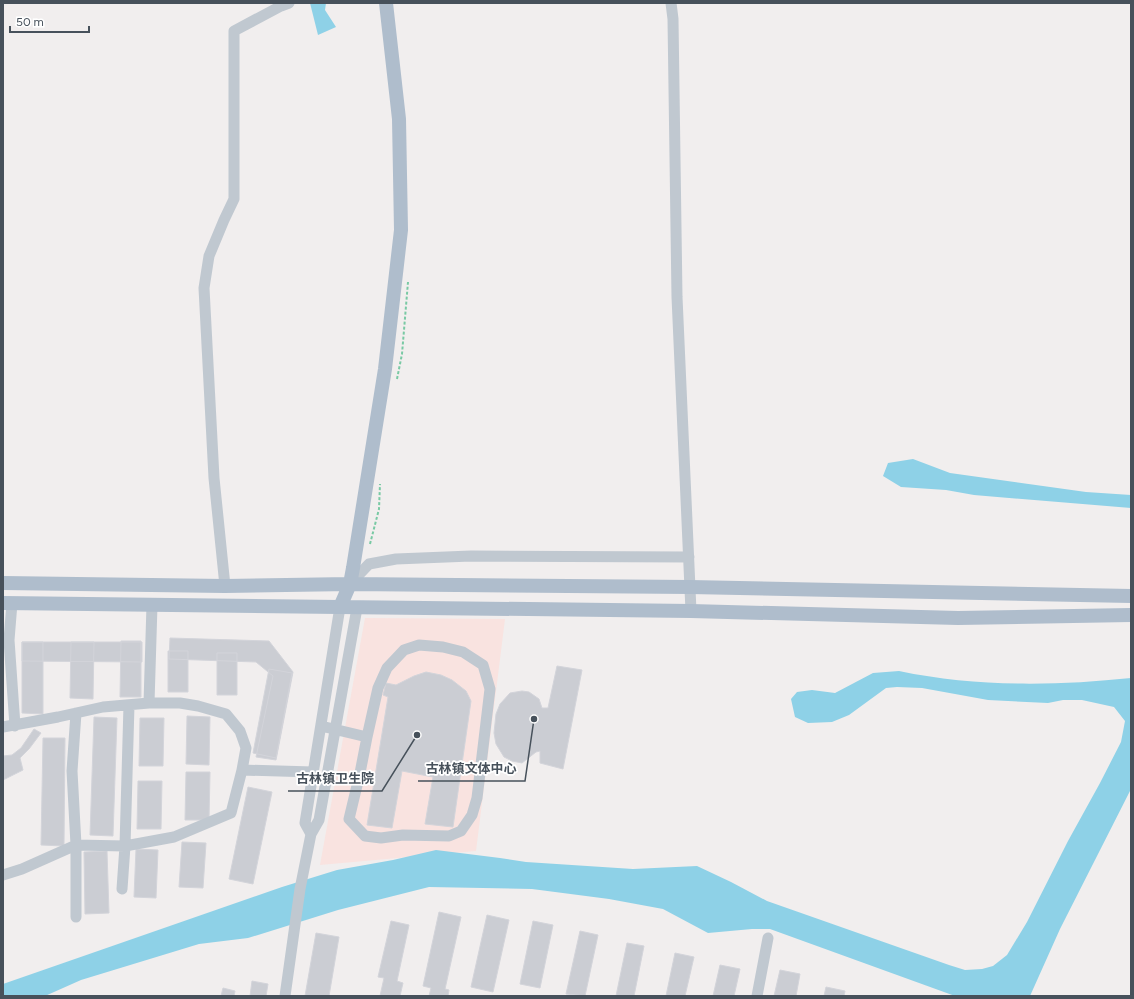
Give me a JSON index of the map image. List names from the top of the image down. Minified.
{"places":["古林镇文体中心","古林镇卫生院"],"scale_bar":"50 m"}
